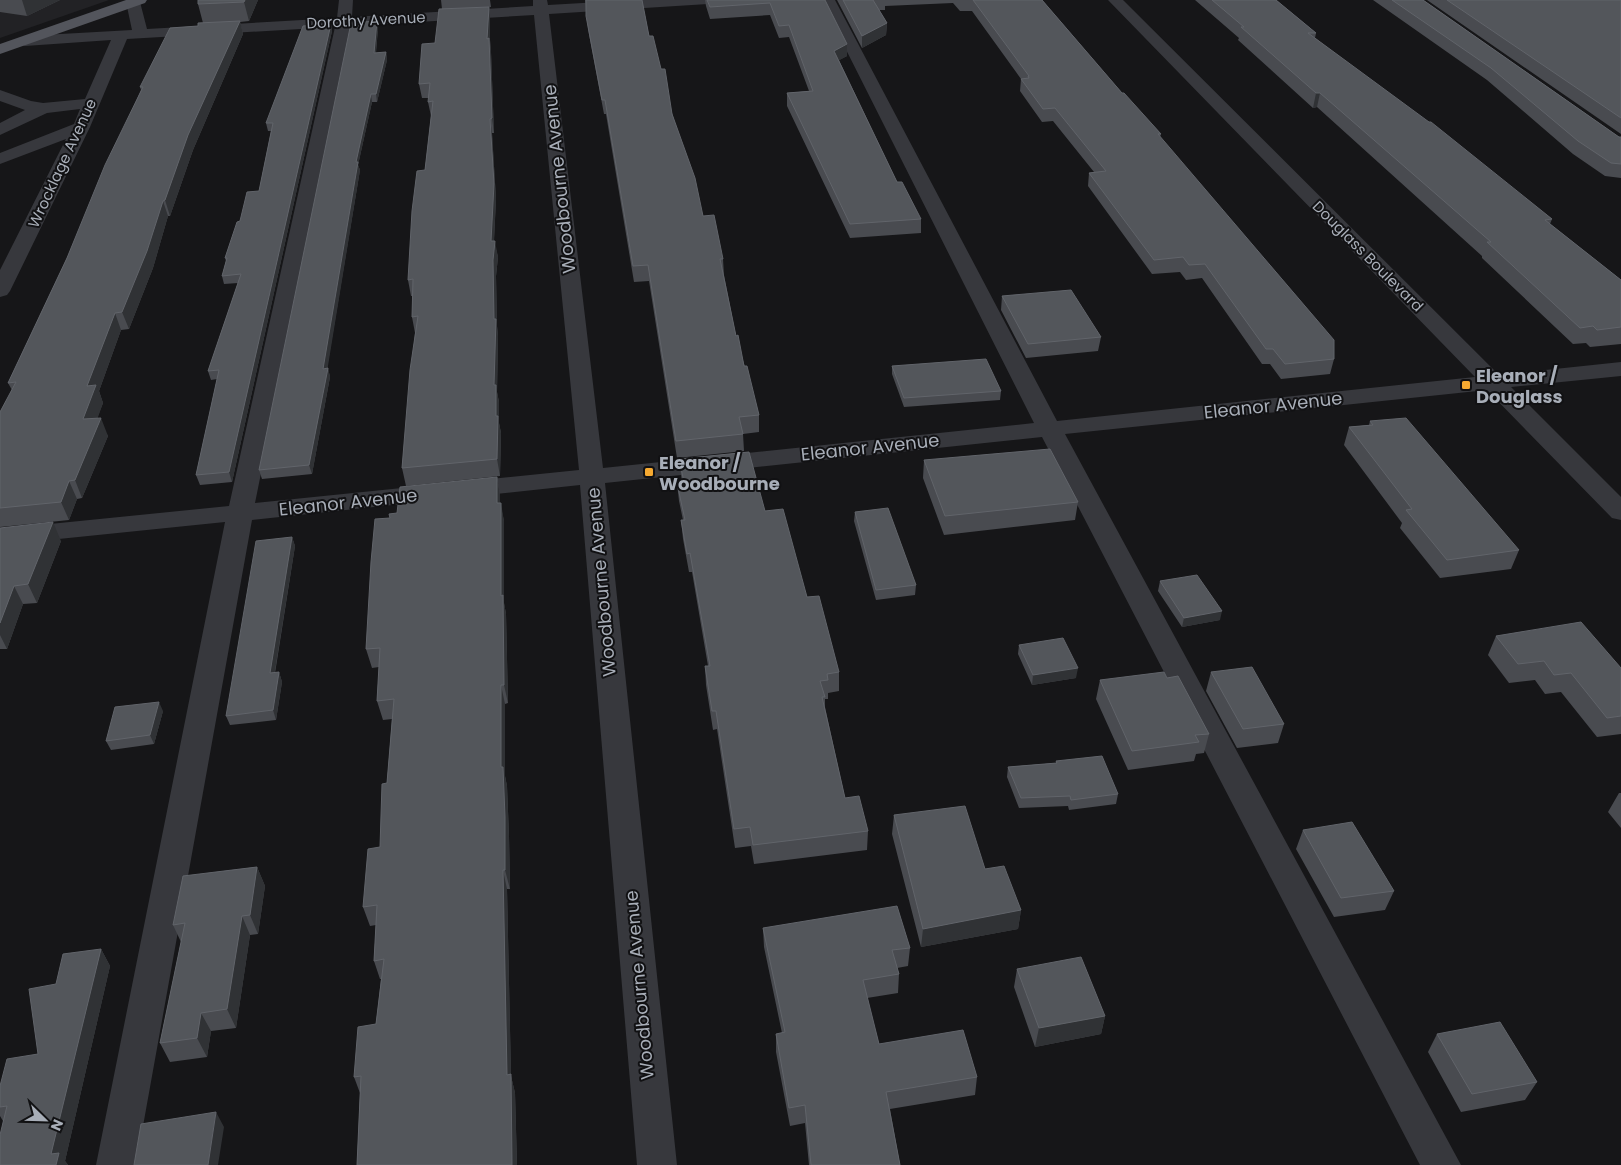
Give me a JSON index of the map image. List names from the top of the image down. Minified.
{"streets":{"street":["Dorothy Avenue","Wrocklage Avenue","Woodbourne Avenue","Douglass Boulevard","Eleanor Avenue"]},"crossings":[["Dorothy Avenue","Wrocklage Avenue"],["Dorothy Avenue","Woodbourne Avenue"],["Woodbourne Avenue","Eleanor Avenue"],["Douglass Boulevard","Eleanor Avenue"]],"places":{"transit":["Eleanor / Douglass","Eleanor / Woodbourne"]},"north":"bottom right"}
